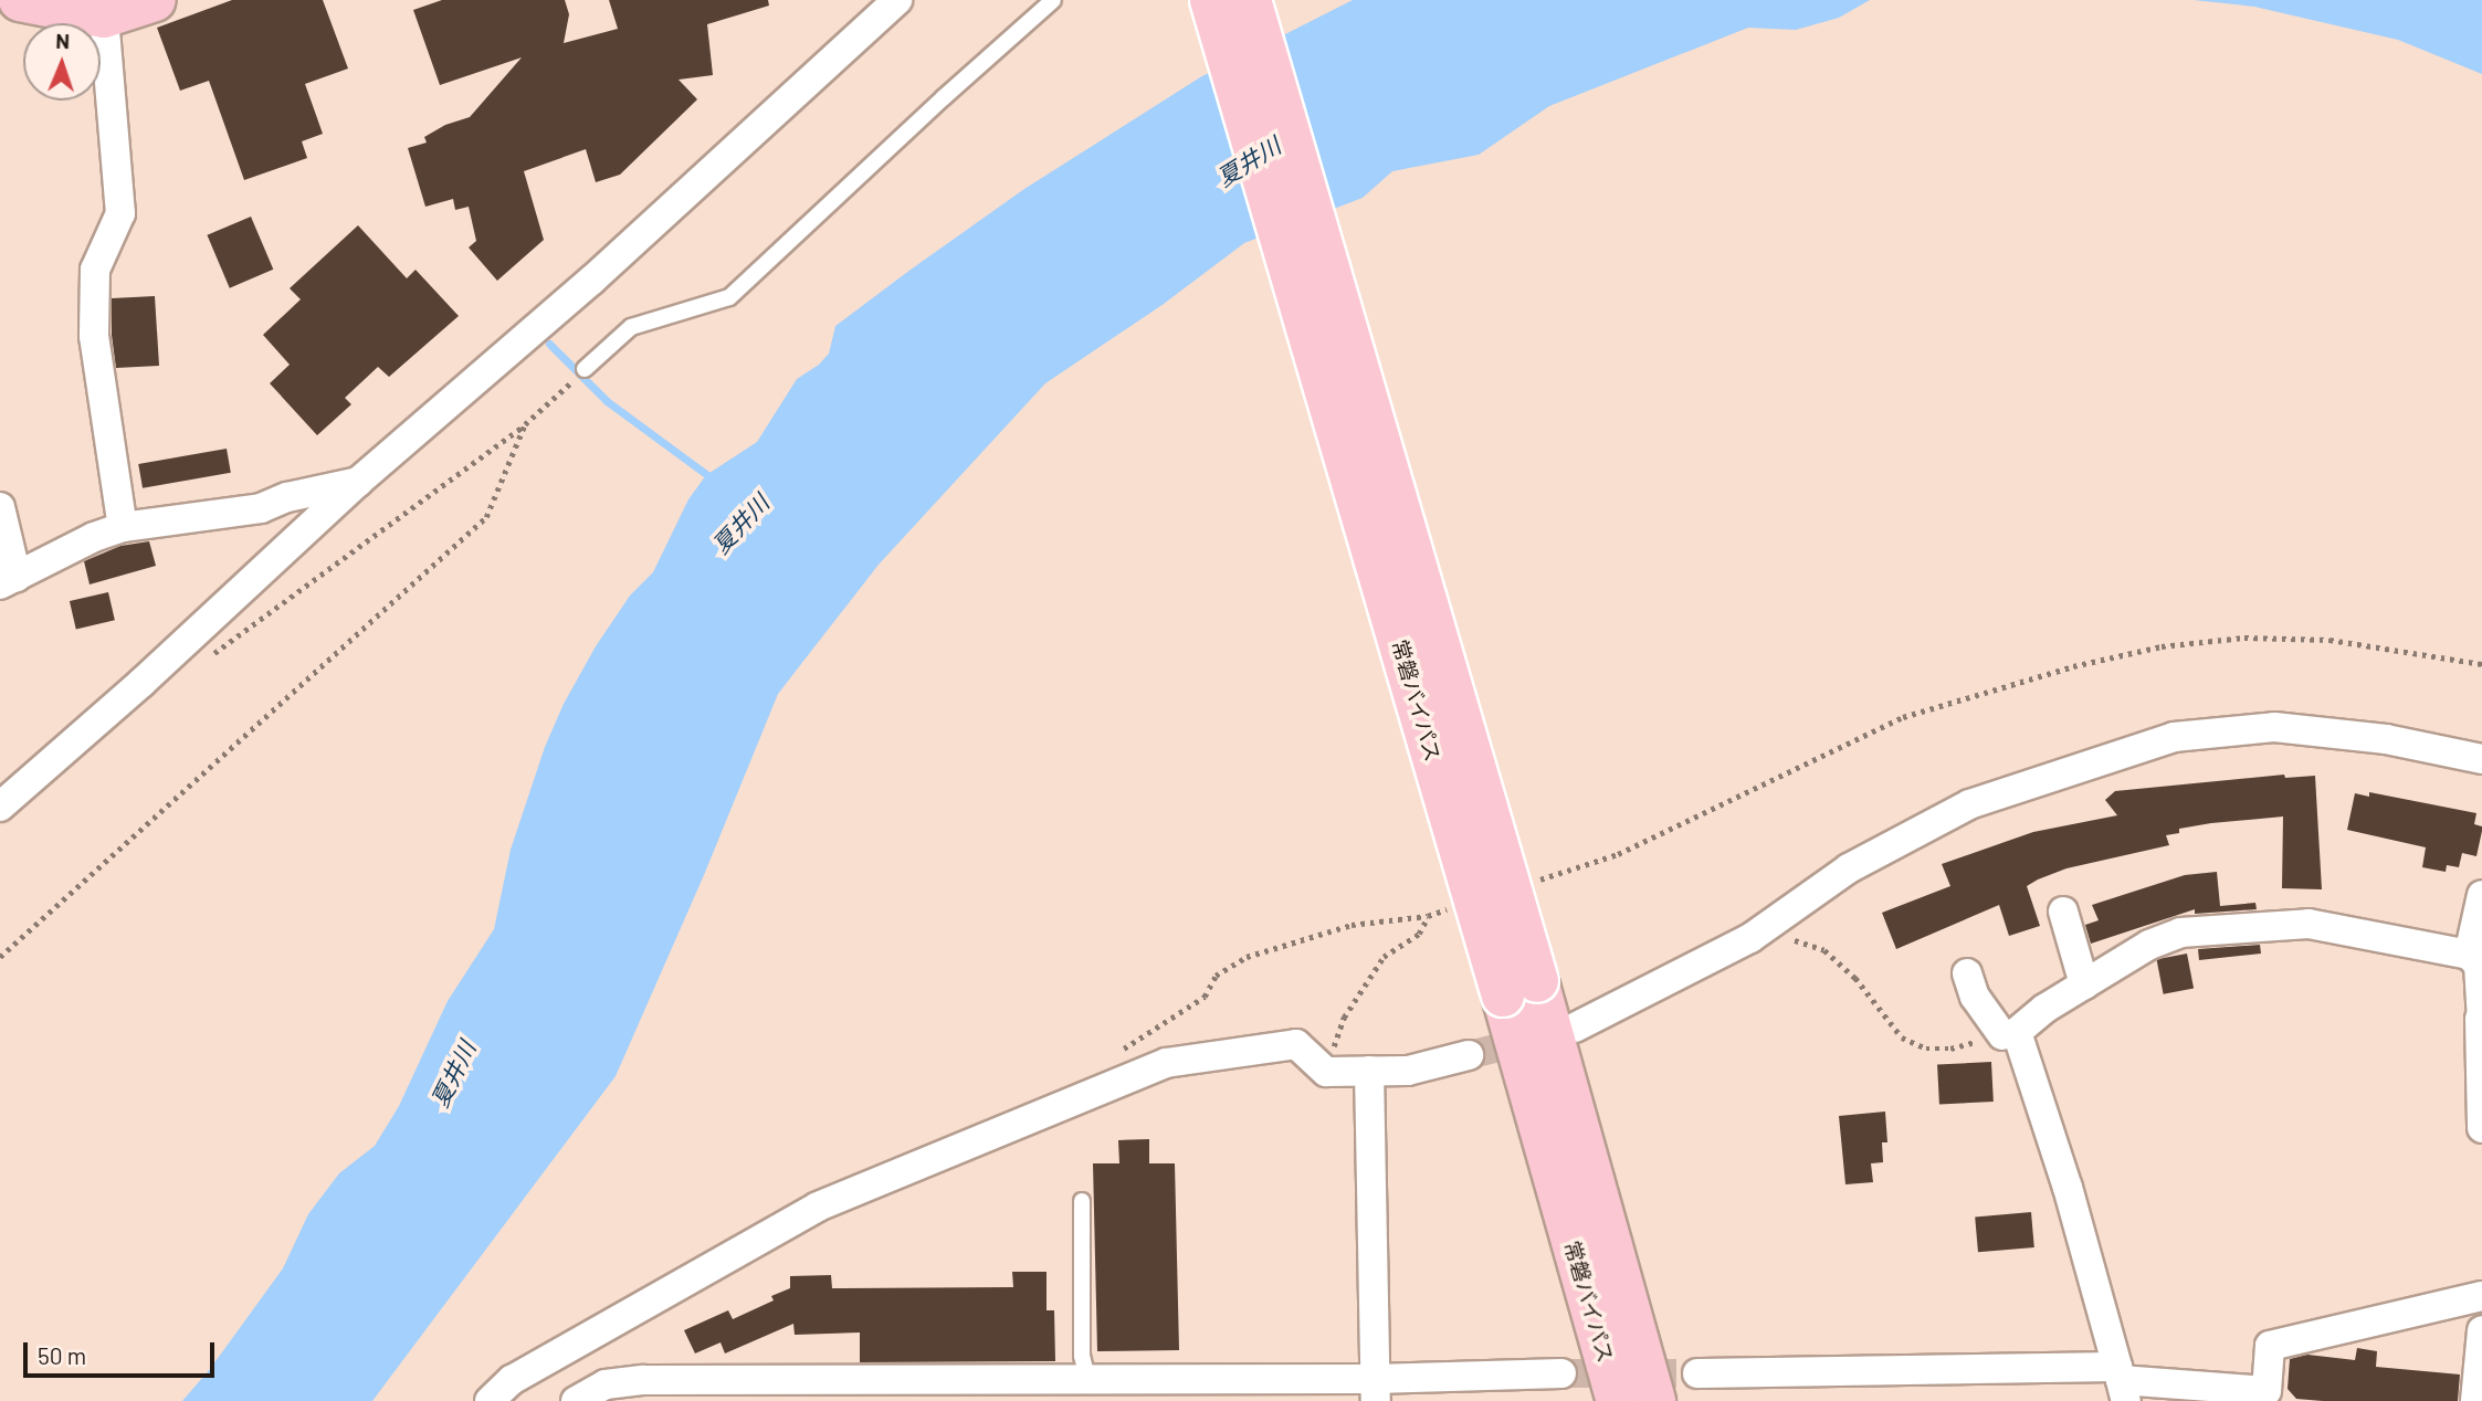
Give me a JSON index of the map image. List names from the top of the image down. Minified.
{"streets":{"highway":["常磐バイパス"]},"water":["夏井川"],"scale_bar":"50 m","north":"top"}
